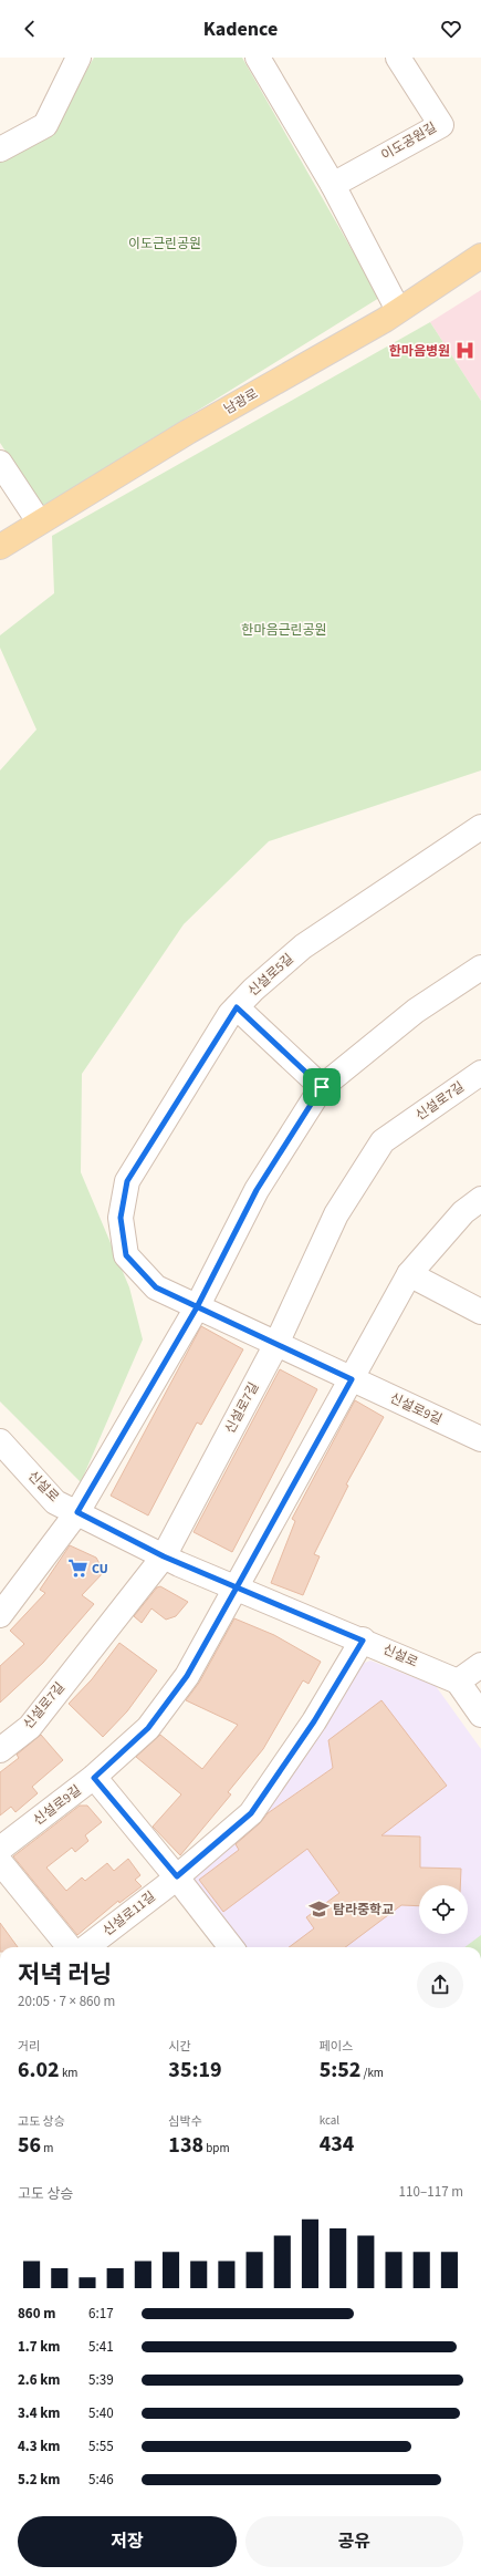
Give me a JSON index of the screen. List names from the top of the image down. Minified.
{"streets":{"main road":["남광로"],"street":["이도공원길","신설로5길","신설로7길","신설로9길","신설로","신설로11길"]},"crossings":[["신설로5길","신설로9길"],["신설로7길","신설로9길"],["신설로7길","신설로"],["신설로9길","신설로"],["신설로","신설로11길"]],"parks":["이도근린공원","한마음근린공원"],"places":{"hospital":["한마음병원"],"supermarket":["CU"],"school or university":["탐라중학교"]},"page":{"header":"Kadence","heading":["저녁 러닝","20:05 · 7 × 860 m"],"stats":[["거리","6.02 km"],["시간","35:19"],["페이스","5:52 /km"],["고도 상승","56 m"],["심박수","138 bpm"],["kcal","434"]],"chart":["고도 상승","110–117 m"],"list":[{"name":"860 m","note":"6:17"},{"name":"1.7 km","note":"5:41"},{"name":"2.6 km","note":"5:39"},{"name":"3.4 km","note":"5:40"},{"name":"4.3 km","note":"5:55"},{"name":"5.2 km","note":"5:46"}],"buttons":["저장","공유"]}}
